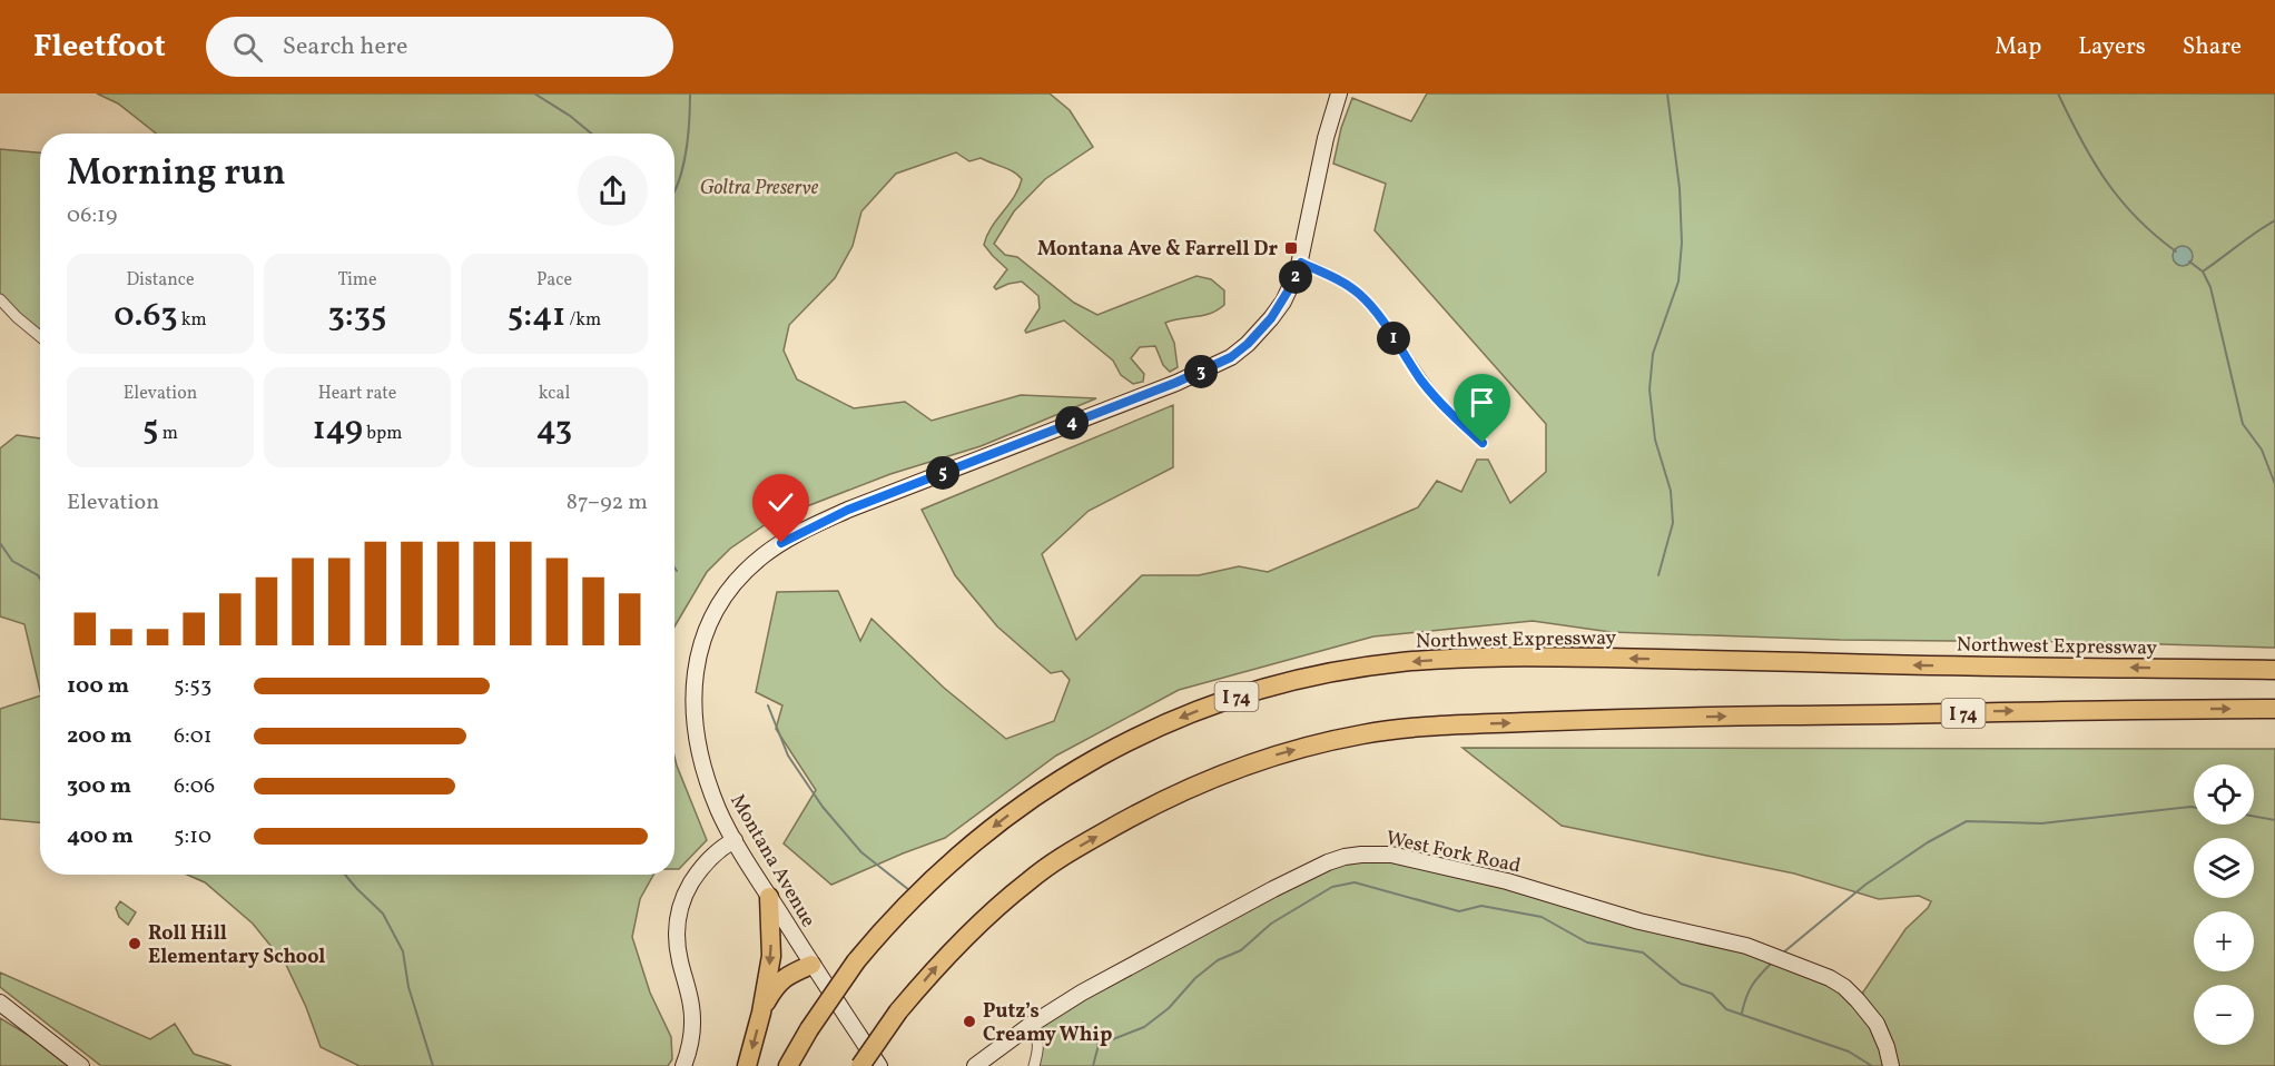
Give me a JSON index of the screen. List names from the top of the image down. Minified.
{"streets":{"highway":["Northwest Expressway","I 74"],"street":["West Fork Road","Montana Avenue"]},"parks":["Goltra Preserve"],"places":{"transit":["Montana Ave & Farrell Dr"],"other":["Roll Hill Elementary School","Putz’s Creamy Whip"]},"page":{"header":"Fleetfoot","search":"Search here","nav":["Map","Layers","Share"],"heading":["Morning run","06:19"],"stats":[["Distance","0.63 km"],["Time","3:35"],["Pace","5:41 /km"],["Elevation","5 m"],["Heart rate","149 bpm"],["kcal","43"]],"pins":["2","1","3","4","5"],"chart":["Elevation","87–92 m"],"list":[{"name":"100 m","note":"5:53"},{"name":"200 m","note":"6:01"},{"name":"300 m","note":"6:06"},{"name":"400 m","note":"5:10"}],"map_buttons":["+","−"]}}
